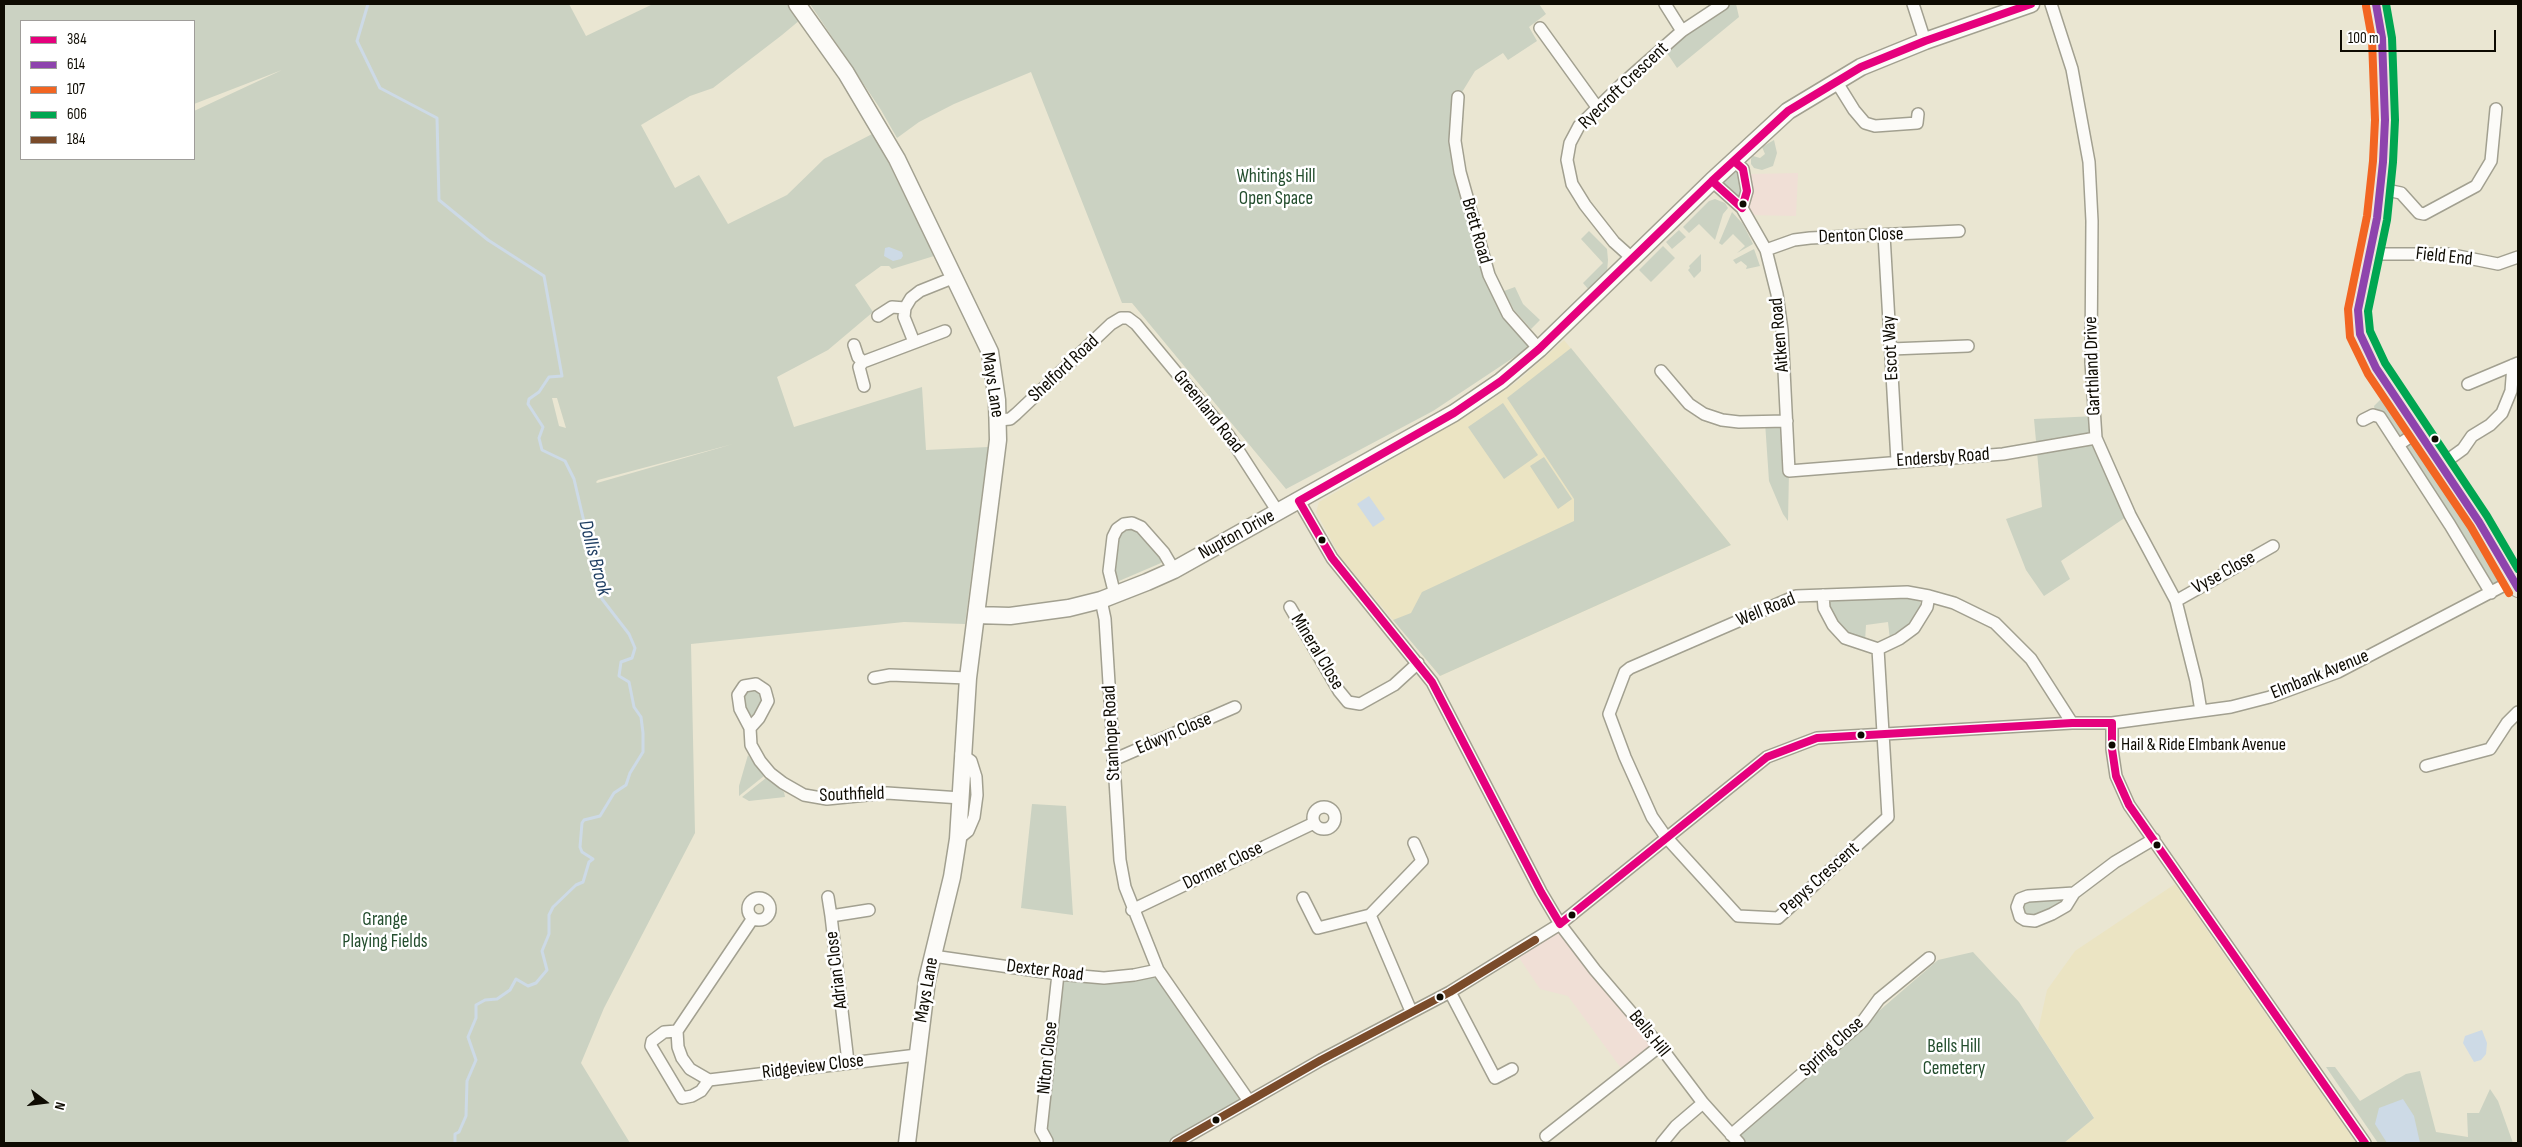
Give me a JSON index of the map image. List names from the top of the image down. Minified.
{"streets":{"street":["Ryecroft Crescent","Brett Road","Denton Close","Field End","Aitken Road","Escot Way","Garthland Drive","Shelford Road","Mays Lane","Greenland Road","Endersby Road","Nupton Drive","Vyse Close","Well Road","Mineral Close","Elmbank Avenue","Stanhope Road","Edwyn Close","Southfield","Dormer Close","Pepys Crescent","Adrian Close","Dexter Road","Bells Hill","Spring Close","Niton Close","Ridgeview Close"]},"crossings":[["Ryecroft Crescent","Nupton Drive"],["Brett Road","Nupton Drive"],["Denton Close","Aitken Road"],["Denton Close","Escot Way"],["Aitken Road","Endersby Road"],["Aitken Road","Nupton Drive"],["Escot Way","Endersby Road"],["Garthland Drive","Endersby Road"],["Garthland Drive","Vyse Close"],["Garthland Drive","Elmbank Avenue"],["Shelford Road","Mays Lane"],["Shelford Road","Greenland Road"],["Mays Lane","Nupton Drive"],["Mays Lane","Southfield"],["Mays Lane","Dexter Road"],["Mays Lane","Ridgeview Close"],["Greenland Road","Nupton Drive"],["Nupton Drive","Stanhope Road"],["Nupton Drive","Bells Hill"],["Well Road","Elmbank Avenue"],["Well Road","Pepys Crescent"],["Mineral Close","Bells Hill"],["Elmbank Avenue","Stanhope Road"],["Elmbank Avenue","Pepys Crescent"],["Elmbank Avenue","Bells Hill"],["Stanhope Road","Edwyn Close"],["Stanhope Road","Dormer Close"],["Stanhope Road","Dexter Road"],["Adrian Close","Ridgeview Close"],["Dexter Road","Niton Close"],["Bells Hill","Spring Close"]],"water":["Dollis Brook"],"parks":["Whitings Hill Open Space","Grange Playing Fields","Bells Hill Cemetery"],"places":["Hail & Ride Elmbank Avenue"],"lines":["transit line 384","transit line 614","transit line 606","transit line 107","transit line 184"],"legend":["384","614","107","606","184"],"scale_bar":"100 m","north":"right"}
